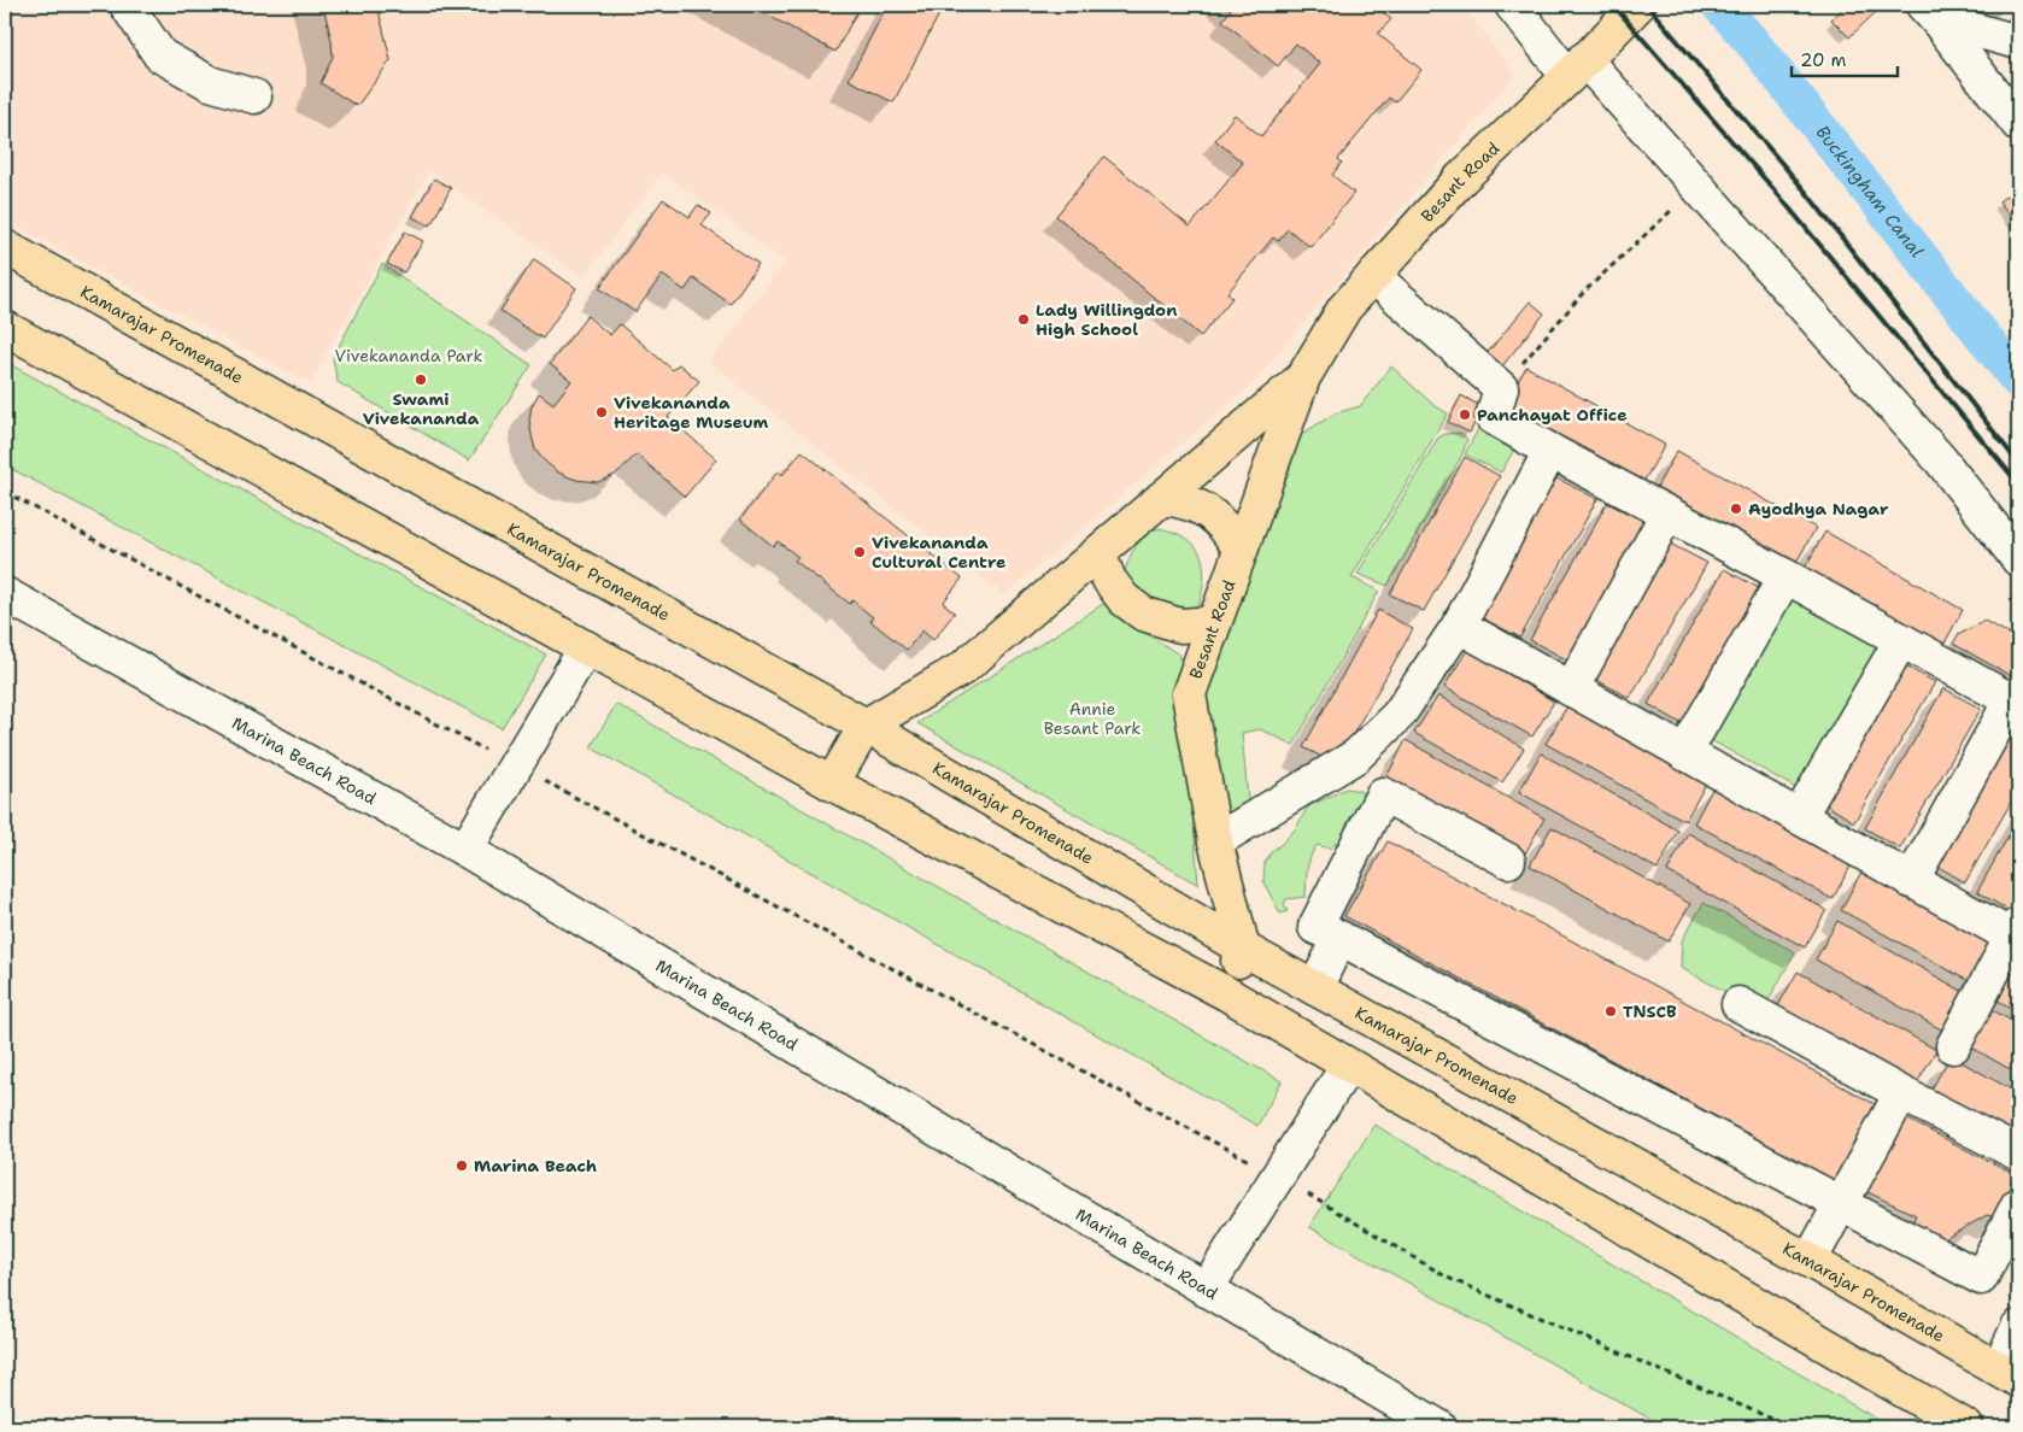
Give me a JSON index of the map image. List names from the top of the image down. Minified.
{"streets":{"main road":["Besant Road","Kamarajar Promenade"],"street":["Marina Beach Road"]},"crossings":[["Besant Road","Kamarajar Promenade"]],"water":["Buckingham Canal"],"parks":["Vivekananda Park","Annie Besant Park"],"places":["Lady Willingdon High School","Swami Vivekananda","Vivekananda Heritage Museum","Panchayat Office","Ayodhya Nagar","Vivekananda Cultural Centre","TNSCB","Marina Beach"],"scale_bar":"20 m"}
